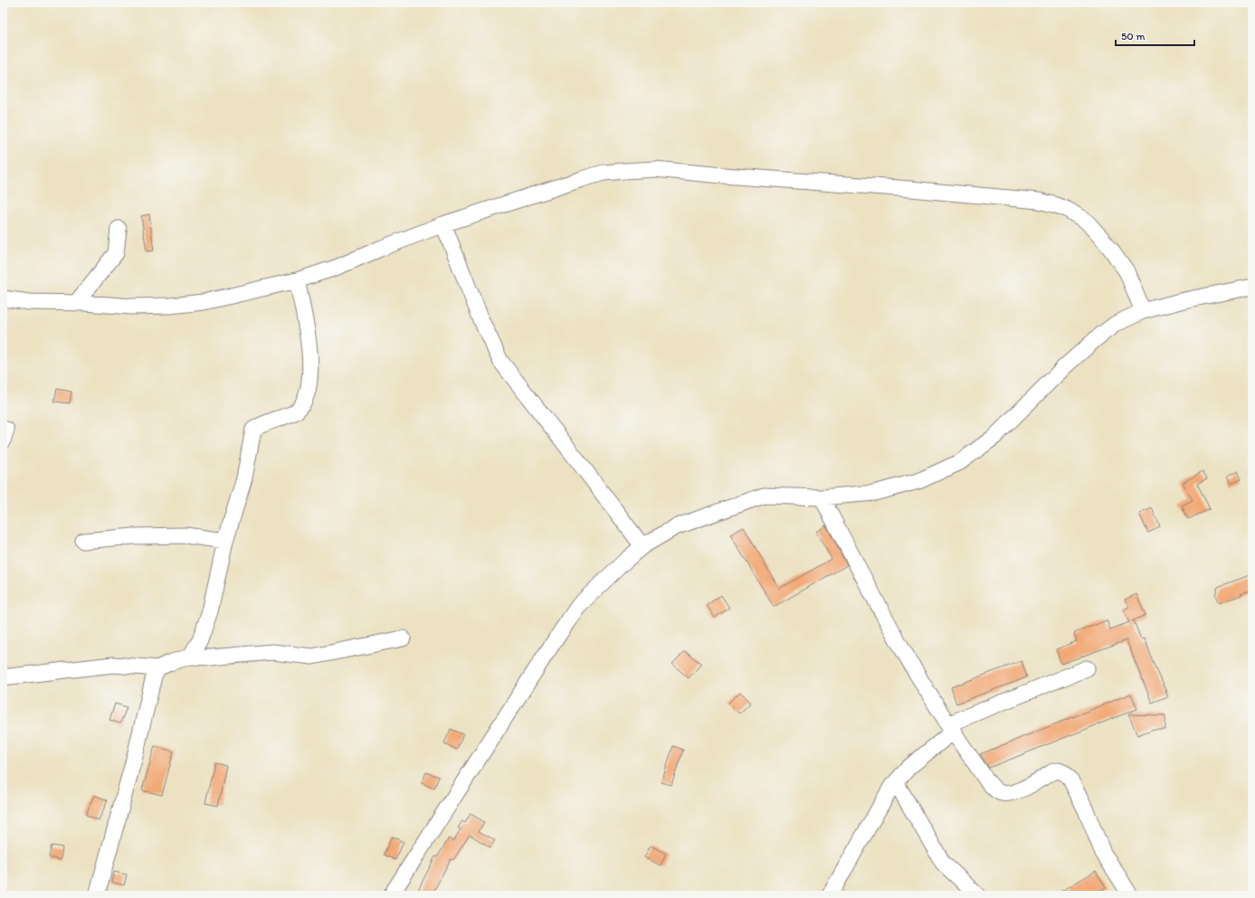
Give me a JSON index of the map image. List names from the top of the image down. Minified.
{"scale_bar":"50 m"}
